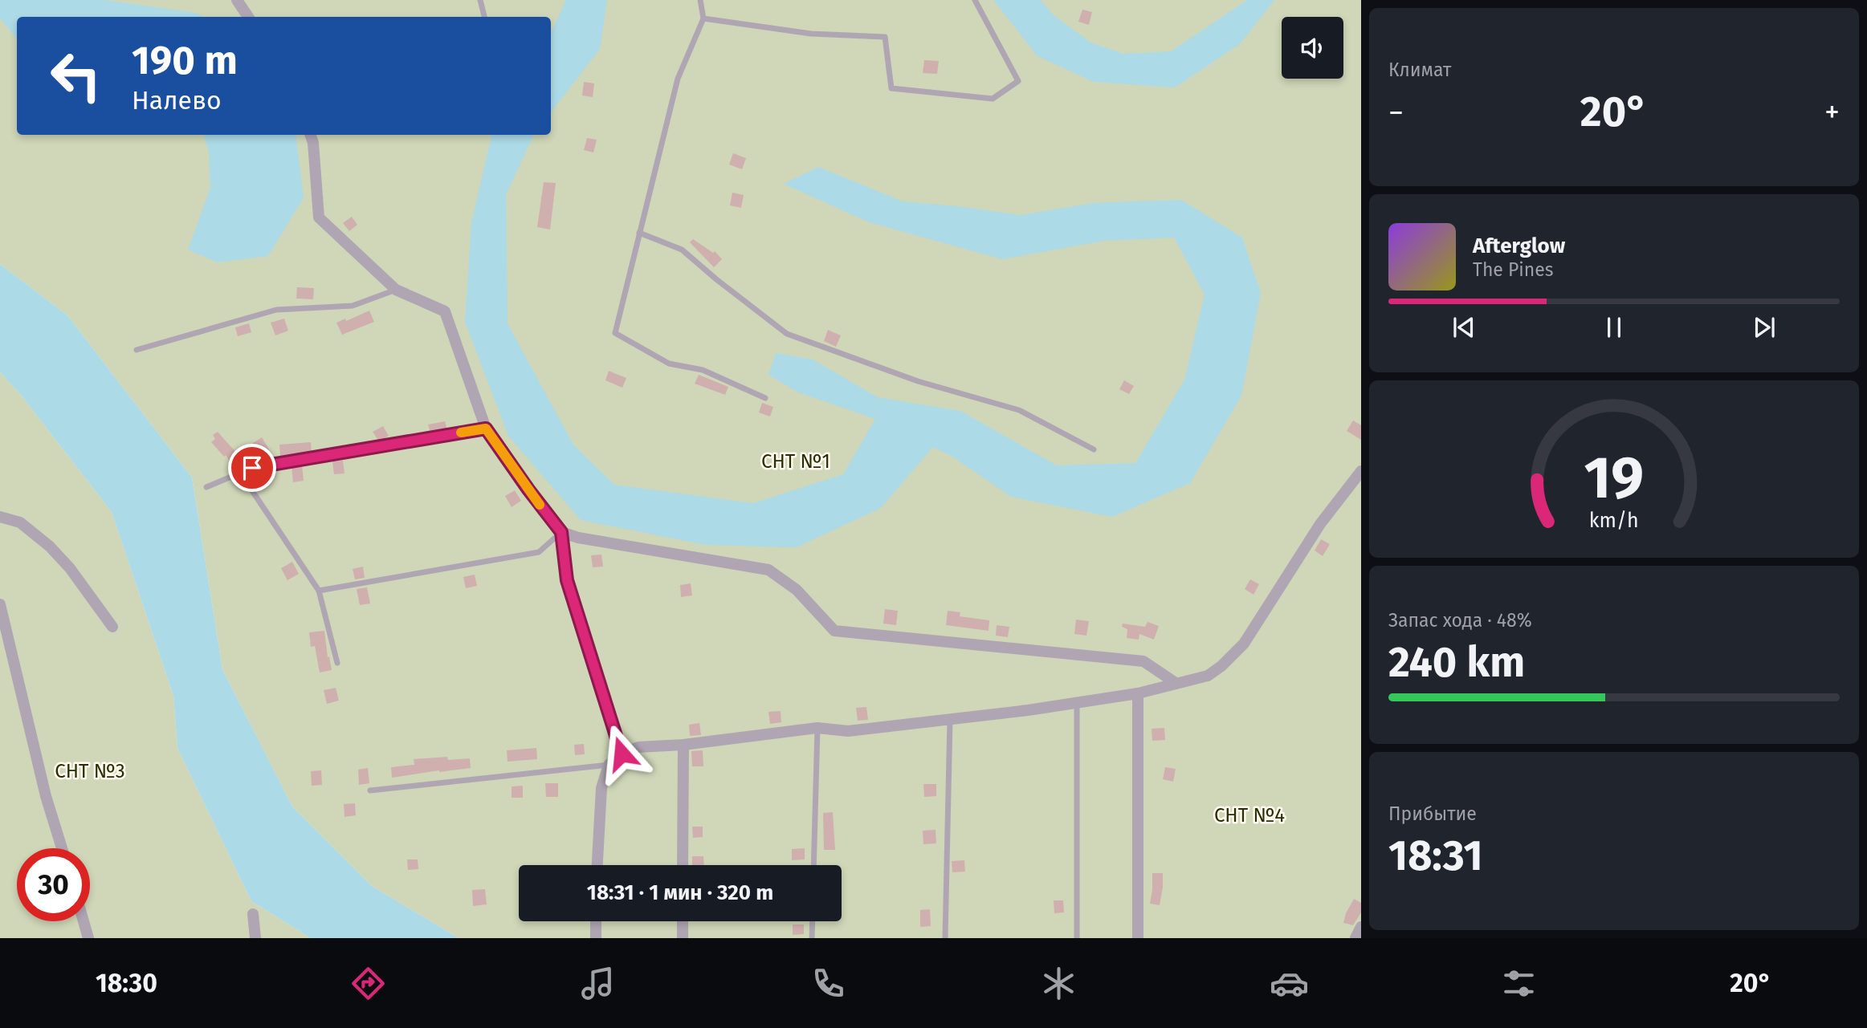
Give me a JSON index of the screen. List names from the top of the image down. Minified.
{"parks":["СНТ №1","СНТ №3","СНТ №4"],"page":{"tile":["Климат",["Запас хода · 48%","240 km"],["Прибытие","18:31"]],"turn":["190 m","Налево"],"heat":["−","20°","+"],"song":["Afterglow","The Pines"],"limit":"30","trip":"18:31 · 1 мин · 320 m","tabs":["18:30","20°"],"gauge":["19","km/h"]}}
